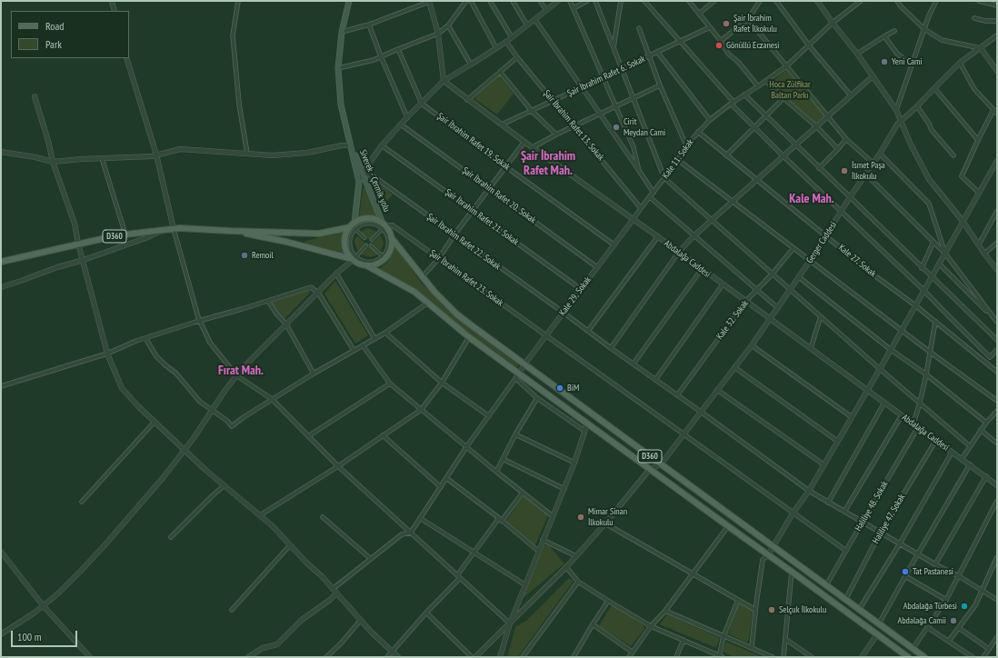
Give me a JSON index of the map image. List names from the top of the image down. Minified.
{"streets":{"main road":["Siverek - Çermik yolu","D360"],"street":["Şair İbrahim Rafet 6. Sokak","Şair İbrahim Rafet 13. Sokak","Şair İbrahim Rafet 19. Sokak","Kale 11. Sokak","Şair İbrahim Rafet 20. Sokak","Şair İbrahim Rafet 21. Sokak","Şair İbrahim Rafet 22. Sokak","Gerger Caddesi","Abdalağa Caddesi","Kale 27. Sokak","Şair İbrahim Rafet 23. Sokak","Kale 29. Sokak","Kale 32. Sokak","Haliliye 48. Sokak","Haliliye 47. Sokak"]},"crossings":[["Şair İbrahim Rafet 6. Sokak","Şair İbrahim Rafet 13. Sokak"],["Şair İbrahim Rafet 6. Sokak","Abdalağa Caddesi"],["Şair İbrahim Rafet 13. Sokak","Kale 11. Sokak"],["Şair İbrahim Rafet 19. Sokak","Kale 29. Sokak"],["Kale 11. Sokak","Abdalağa Caddesi"],["Kale 11. Sokak","Kale 27. Sokak"],["Kale 11. Sokak","Kale 29. Sokak"],["Siverek - Çermik yolu","D360"],["Siverek - Çermik yolu","Şair İbrahim Rafet 22. Sokak"],["Siverek - Çermik yolu","Şair İbrahim Rafet 23. Sokak"],["Şair İbrahim Rafet 20. Sokak","Kale 29. Sokak"],["Şair İbrahim Rafet 21. Sokak","Kale 29. Sokak"],["D360","Gerger Caddesi"],["D360","Şair İbrahim Rafet 23. Sokak"],["D360","Kale 29. Sokak"],["D360","Haliliye 48. Sokak"],["D360","Haliliye 47. Sokak"],["Şair İbrahim Rafet 22. Sokak","Gerger Caddesi"],["Şair İbrahim Rafet 22. Sokak","Kale 29. Sokak"],["Şair İbrahim Rafet 22. Sokak","Kale 32. Sokak"],["Şair İbrahim Rafet 22. Sokak","Haliliye 48. Sokak"],["Şair İbrahim Rafet 22. Sokak","Haliliye 47. Sokak"],["Gerger Caddesi","Abdalağa Caddesi"],["Gerger Caddesi","Kale 27. Sokak"],["Gerger Caddesi","Şair İbrahim Rafet 23. Sokak"],["Abdalağa Caddesi","Kale 29. Sokak"],["Abdalağa Caddesi","Kale 32. Sokak"],["Abdalağa Caddesi","Haliliye 48. Sokak"],["Abdalağa Caddesi","Haliliye 47. Sokak"],["Şair İbrahim Rafet 23. Sokak","Kale 29. Sokak"],["Şair İbrahim Rafet 23. Sokak","Haliliye 48. Sokak"]],"districts":["Şair İbrahim Rafet Mah.","Kale Mah.","Fırat Mah."],"parks":["Hoca Zülfikar Baltan Parkı"],"places":["Şair İbrahim Rafet İlkokulu","Gönüllü Eczanesi","Yeni Cami","Cirit Meydan Cami","İsmet Paşa İlkokulu","Remoil","BiM","Mimar Sinan İlkokulu","Tat Pastanesi","Abdalağa Türbesi","Selçuk İlkokulu","Abdalağa Camii"],"legend":["Road","Park"],"scale_bar":"100 m"}
